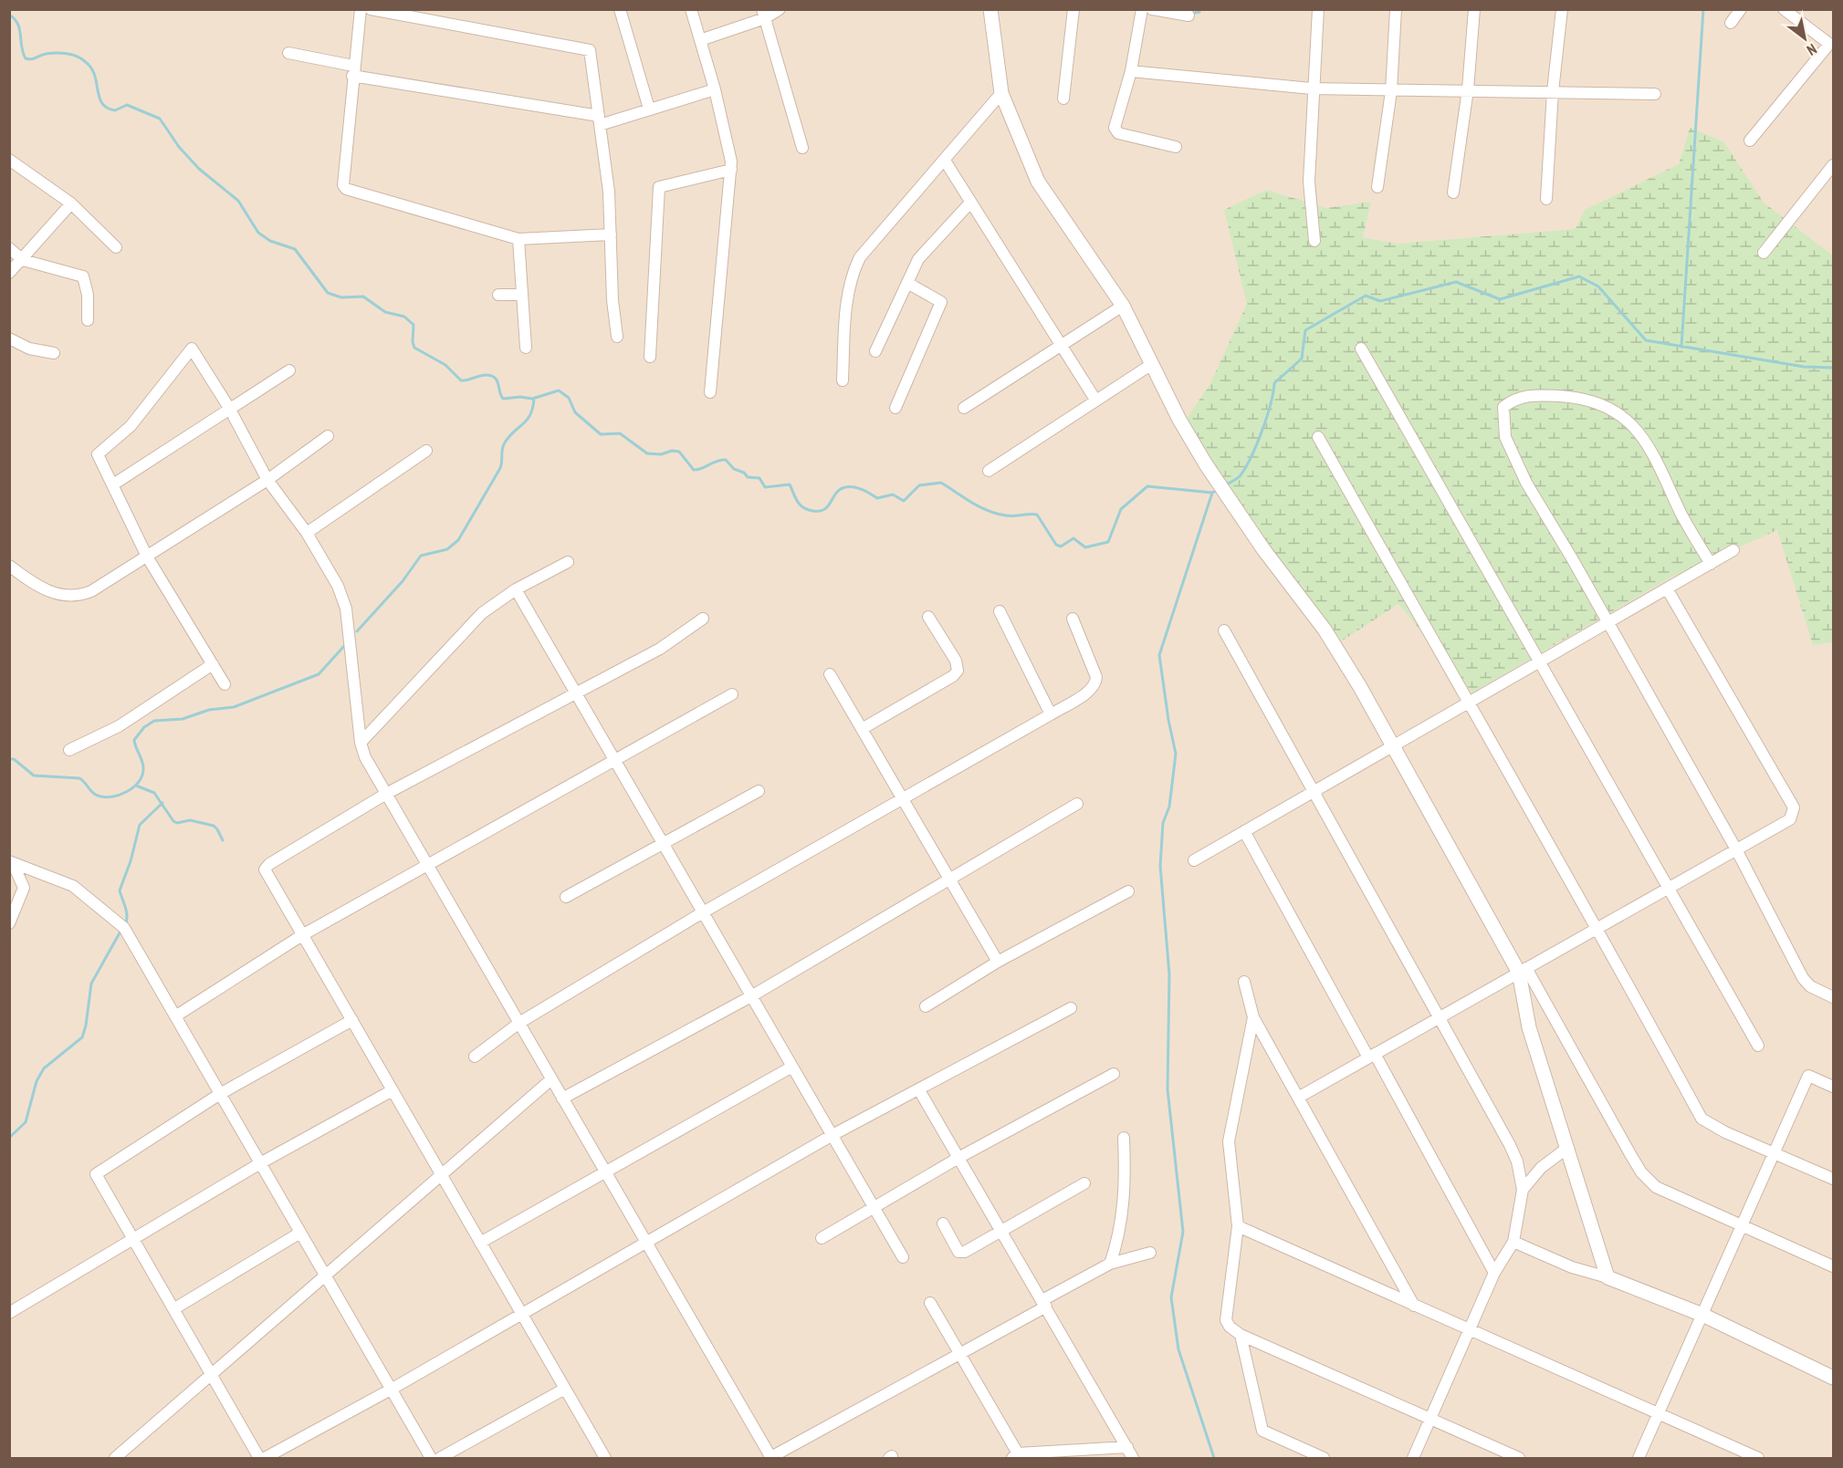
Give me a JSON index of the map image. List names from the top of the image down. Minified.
{"north":"bottom right"}
